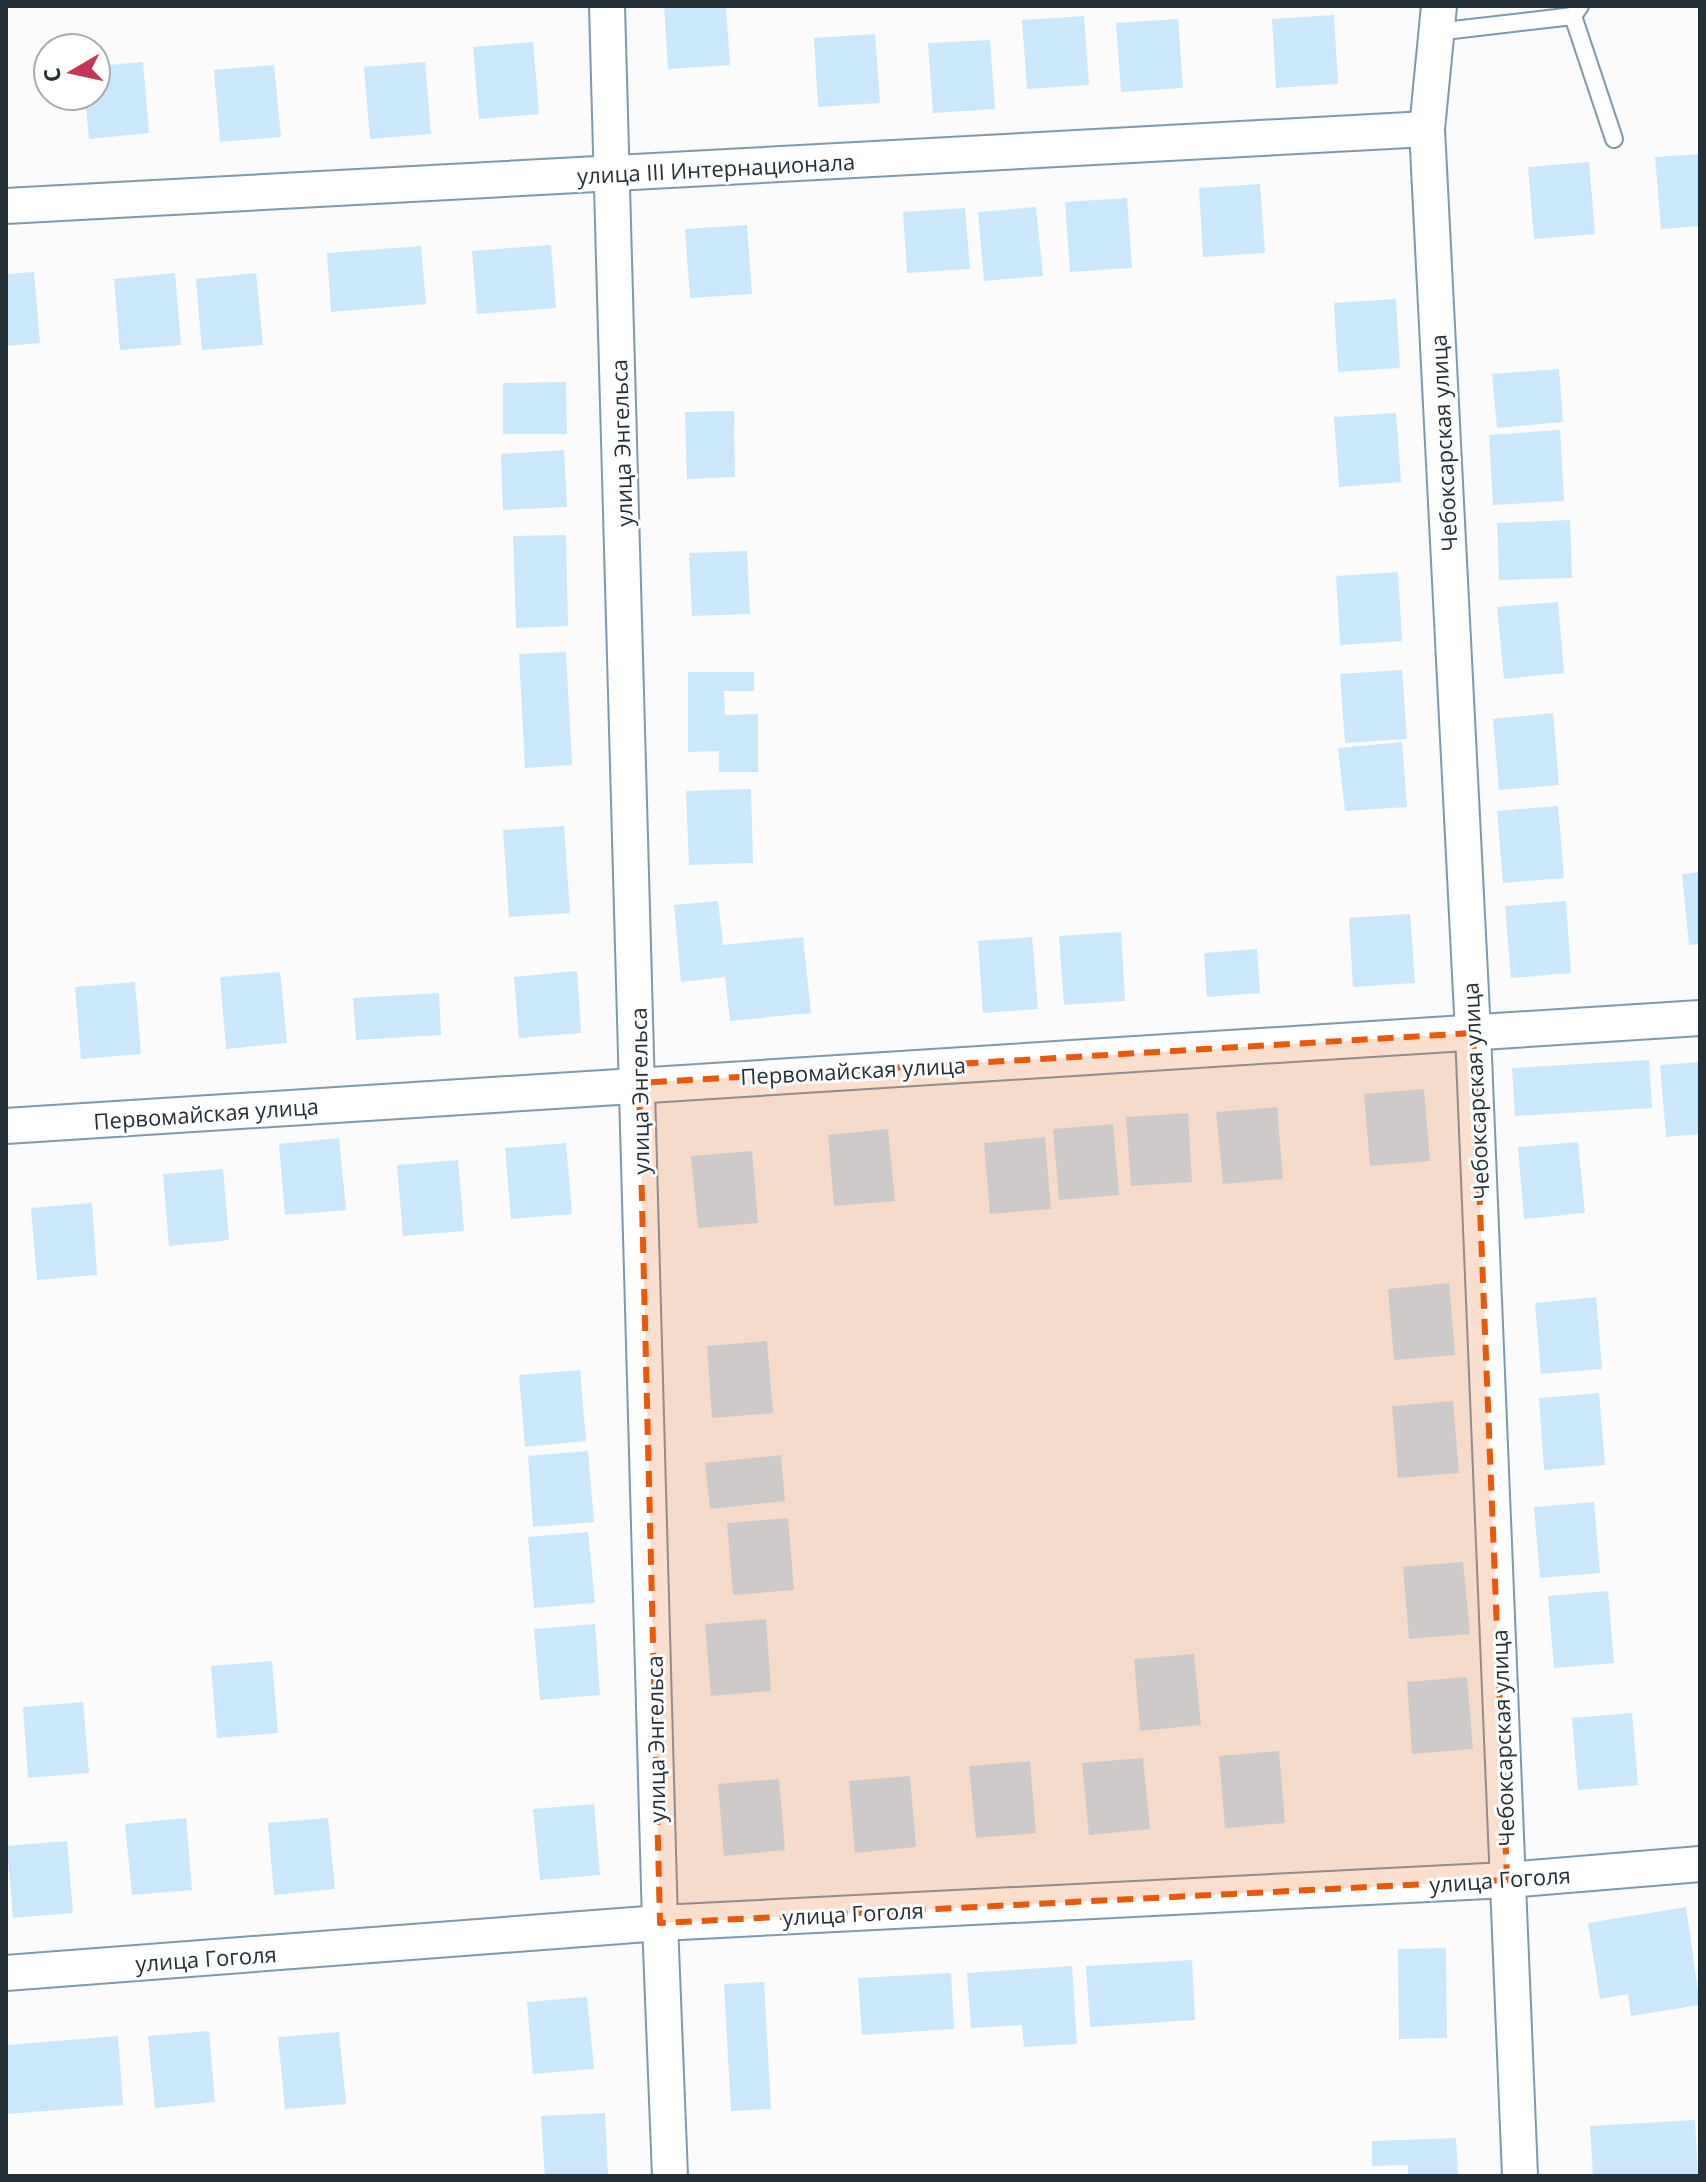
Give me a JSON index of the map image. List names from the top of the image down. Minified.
{"streets":{"street":["улица III Интернационала","улица Энгельса","Чебоксарская улица","Первомайская улица","улица Гоголя"]},"crossings":[["улица III Интернационала","улица Энгельса"],["улица III Интернационала","Чебоксарская улица"],["улица Энгельса","Первомайская улица"],["улица Энгельса","улица Гоголя"],["Чебоксарская улица","Первомайская улица"],["Чебоксарская улица","улица Гоголя"]],"north":"left"}
